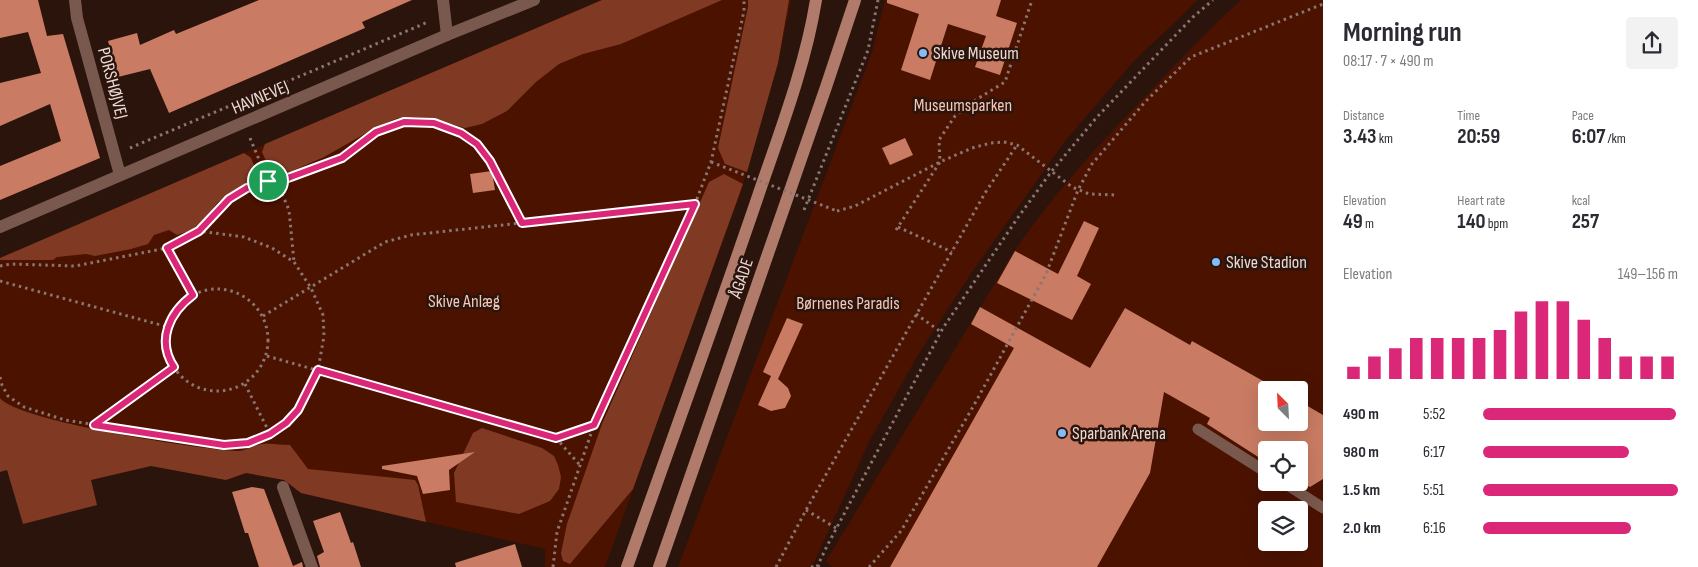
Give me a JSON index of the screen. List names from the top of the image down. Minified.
{"streets":{"street":["PORSHØJVEJ","HAVNEVEJ","ÅGADE"]},"crossings":[["PORSHØJVEJ","HAVNEVEJ"]],"parks":["Museumsparken","Skive Anlæg","Børnenes Paradis"],"places":["Skive Museum","Skive Stadion","Sparbank Arena"],"north":"top left","page":{"heading":["Morning run","08:17 · 7 × 490 m"],"stats":[["Distance","3.43 km"],["Time","20:59"],["Pace","6:07 /km"],["Elevation","49 m"],["Heart rate","140 bpm"],["kcal","257"]],"chart":["Elevation","149–156 m"],"list":[{"name":"490 m","note":"5:52"},{"name":"980 m","note":"6:17"},{"name":"1.5 km","note":"5:51"},{"name":"2.0 km","note":"6:16"}]}}
